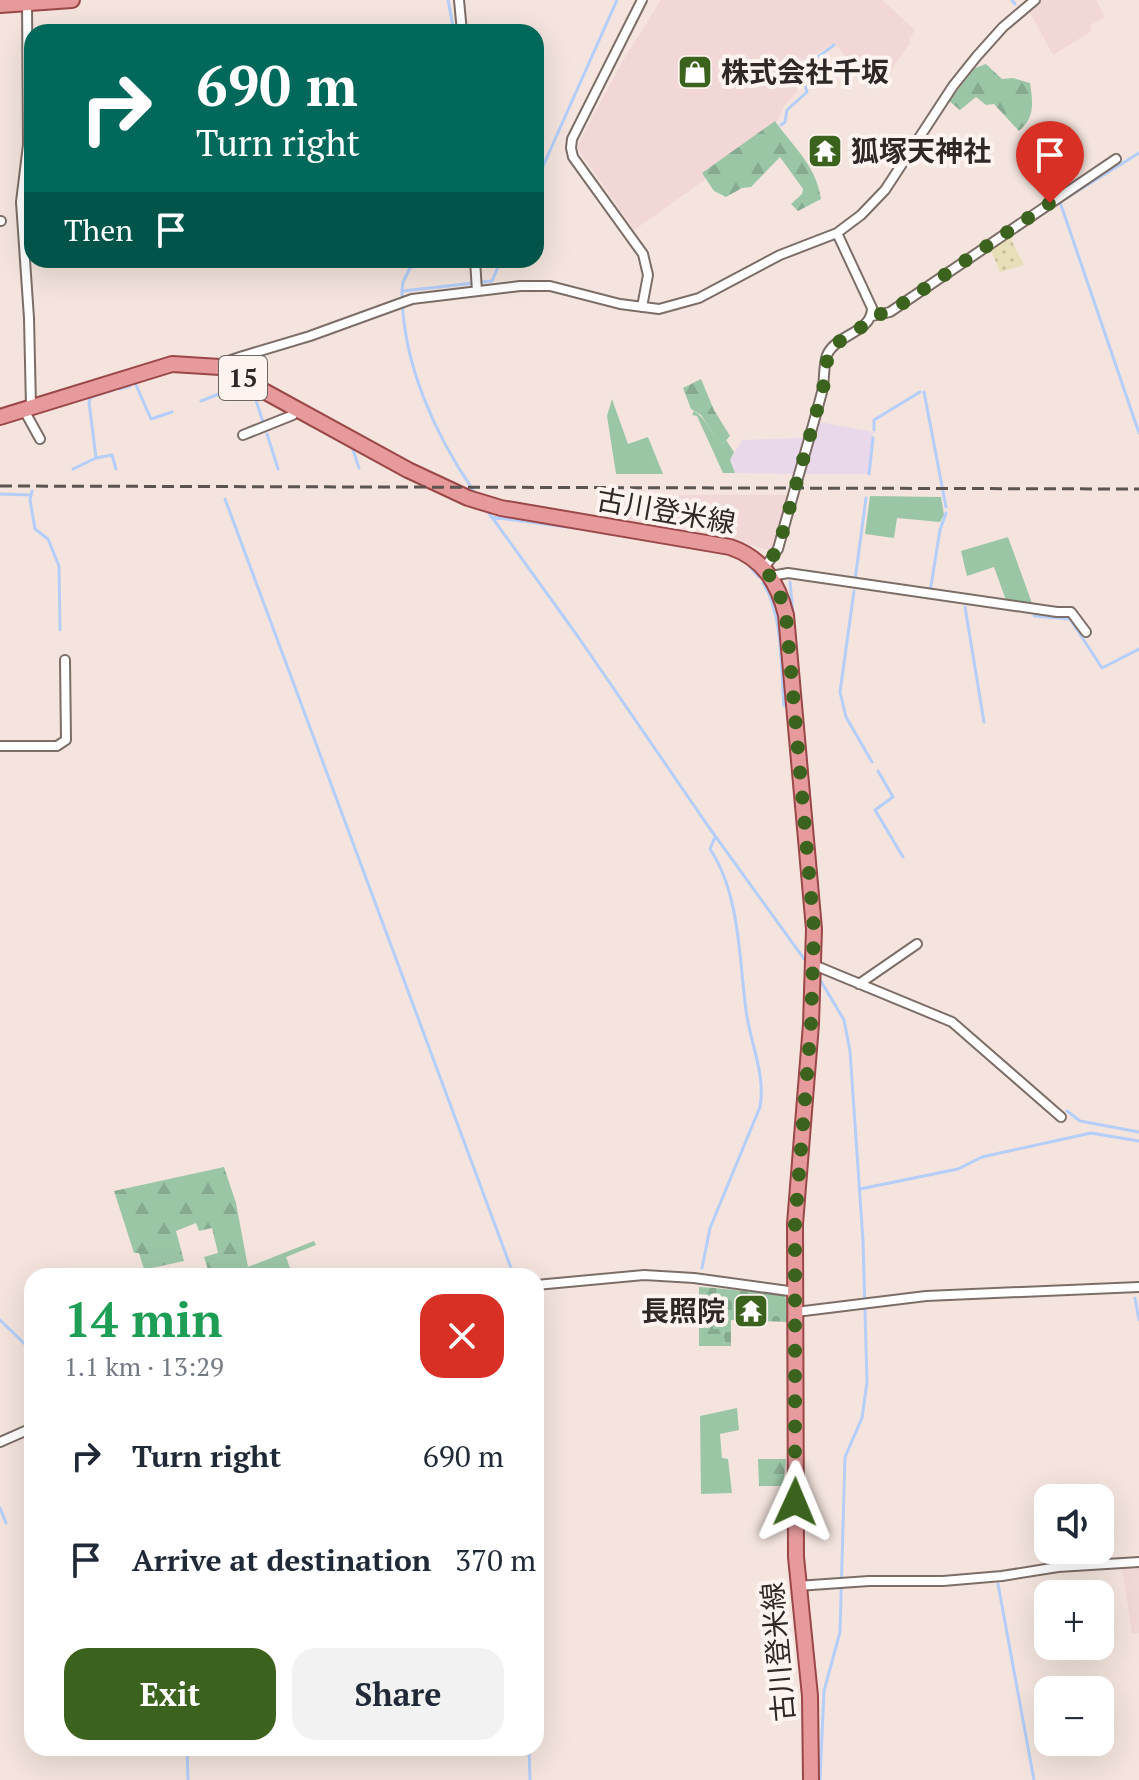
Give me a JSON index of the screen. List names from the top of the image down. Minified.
{"streets":{"main road":["15","古川登米線"]},"places":{"shop":["株式会社千坂"],"temple":["狐塚天神社","長照院"]},"page":{"turn":["690 m","Turn right"],"then":"Then","heading":["14 min","1.1 km · 13:29"],"list":[{"name":"Turn right","value":"690 m"},{"name":"Arrive at destination","value":"370 m"}],"map_buttons":["+","−"],"buttons":["Exit","Share"]}}
